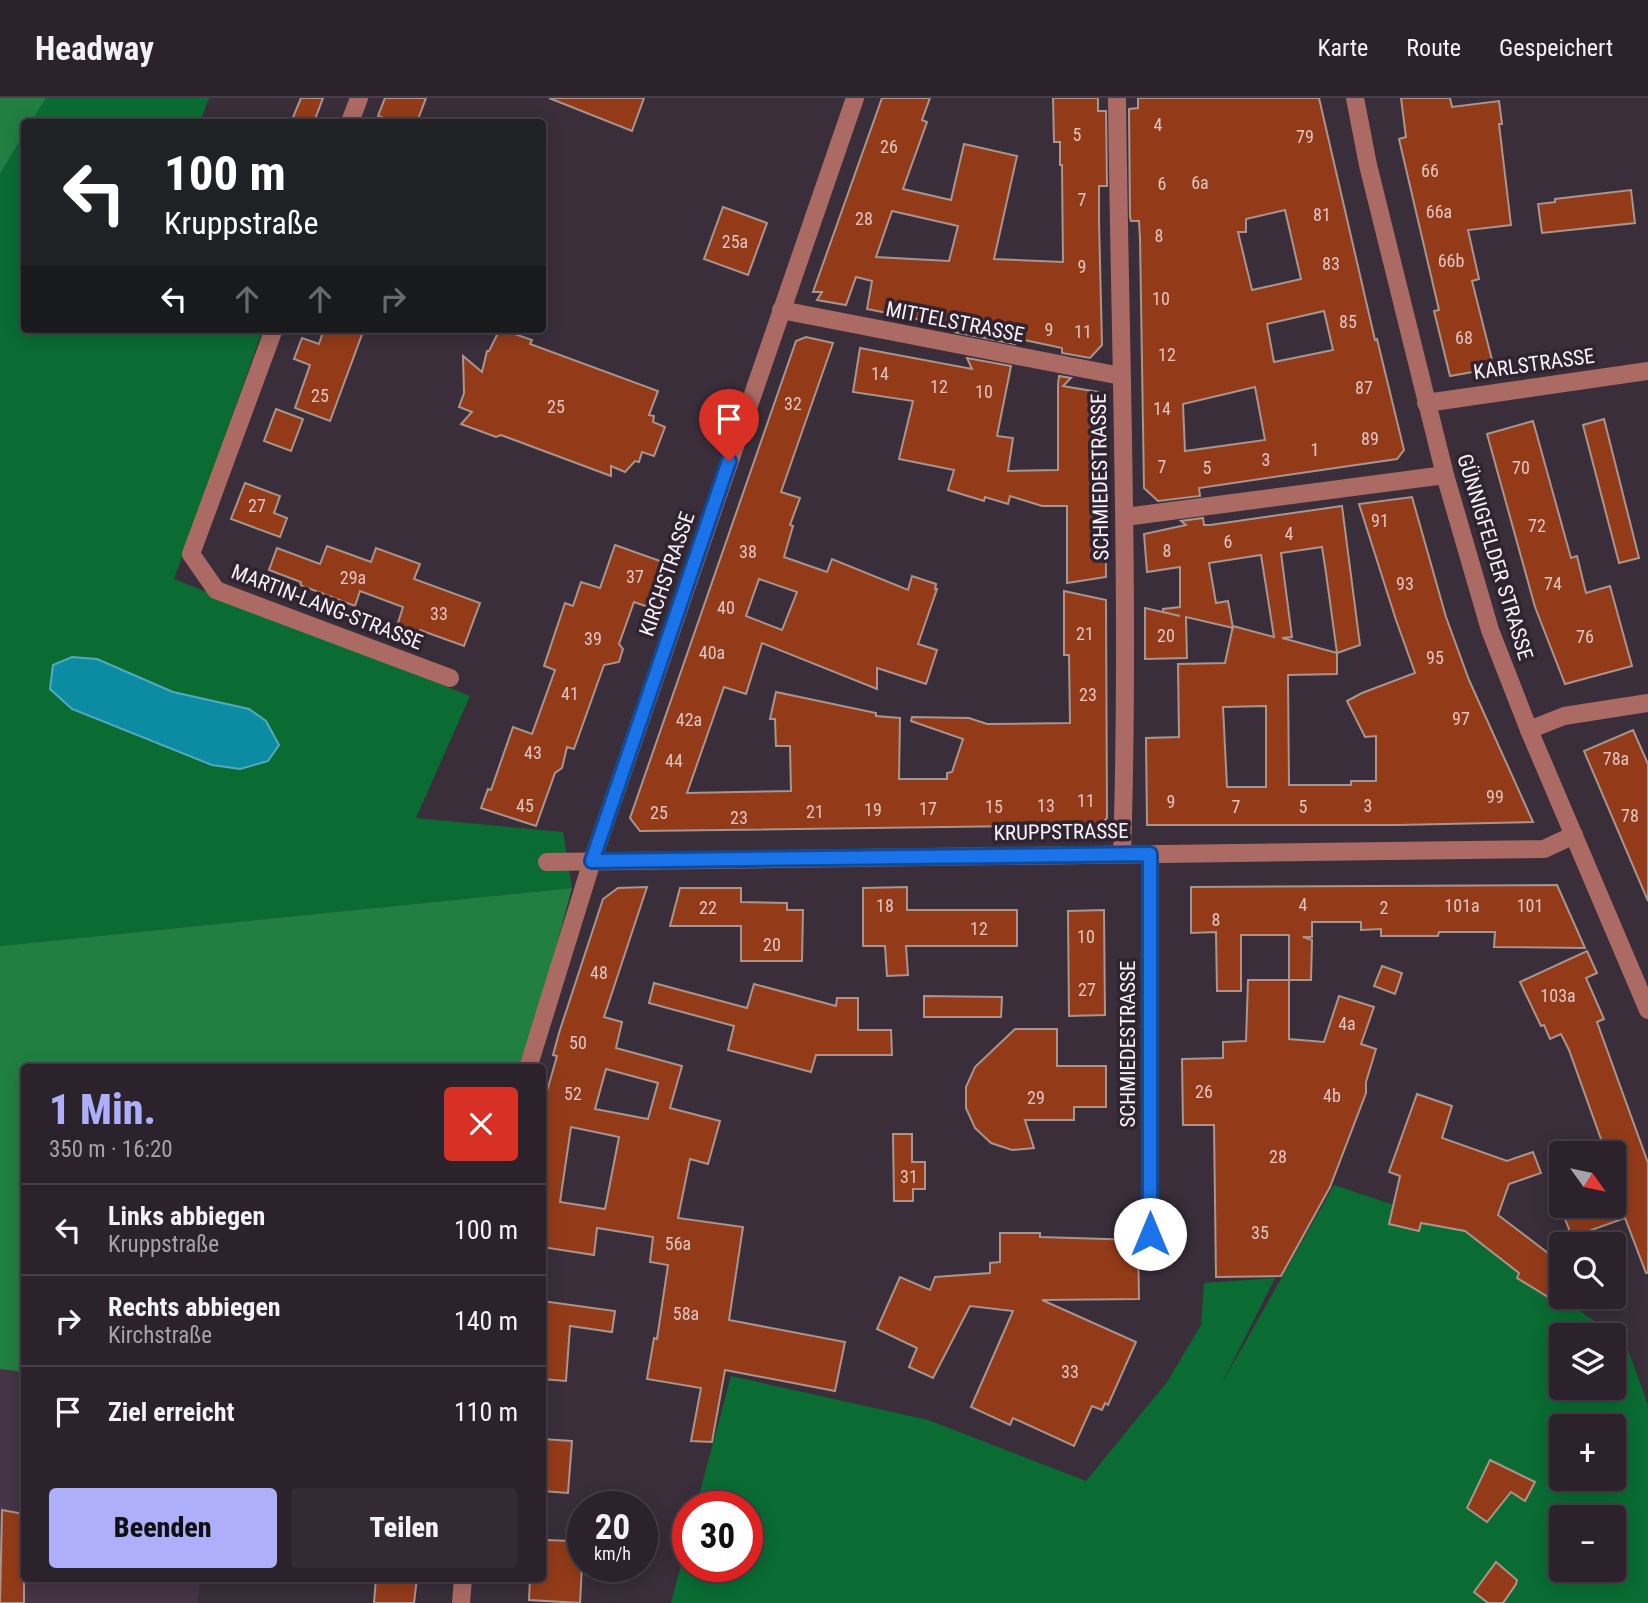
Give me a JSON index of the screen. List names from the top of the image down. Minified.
{"streets":{"street":["MITTELSTRASSE","KARLSTRASSE","SCHMIEDESTRASSE","GÜNNIGFELDER STRASSE","KIRCHSTRASSE","MARTIN-LANG-STRASSE","KRUPPSTRASSE"]},"crossings":[["MITTELSTRASSE","SCHMIEDESTRASSE"],["MITTELSTRASSE","KIRCHSTRASSE"],["KARLSTRASSE","GÜNNIGFELDER STRASSE"],["SCHMIEDESTRASSE","KRUPPSTRASSE"],["GÜNNIGFELDER STRASSE","KRUPPSTRASSE"],["KIRCHSTRASSE","KRUPPSTRASSE"]],"house_numbers":["4","5","79","26","66","6a","6","7","66a","81","28","8","25a","66b","83","9","10","85","9","11","68","12","14","12","87","10","25","32","25","14","89","1","3","7","5","70","27","91","72","4","6","8","38","37","29a","93","74","40","33","21","20","76","39","40a","95","41","23","97","42a","43","78a","44","99","11","9","45","13","3","15","7","5","17","19","21","25","78","23","4","18","101a","101","22","2","8","12","10","20","48","27","103a","4a","50","26","52","4b","29","28","31","35","56a","58a","33"],"north":"bottom right","page":{"header":"Headway","nav":["Karte","Route","Gespeichert"],"turn":["100 m","Kruppstraße"],"heading":["1 Min.","350 m · 16:20"],"map_buttons":["+","−"],"list":[{"name":"Links abbiegen","note":"Kruppstraße","value":"100 m"},{"name":"Rechts abbiegen","note":"Kirchstraße","value":"140 m"},{"name":"Ziel erreicht","value":"110 m"}],"buttons":["Beenden","Teilen"],"speed":"20 km/h","limit":"30"}}
